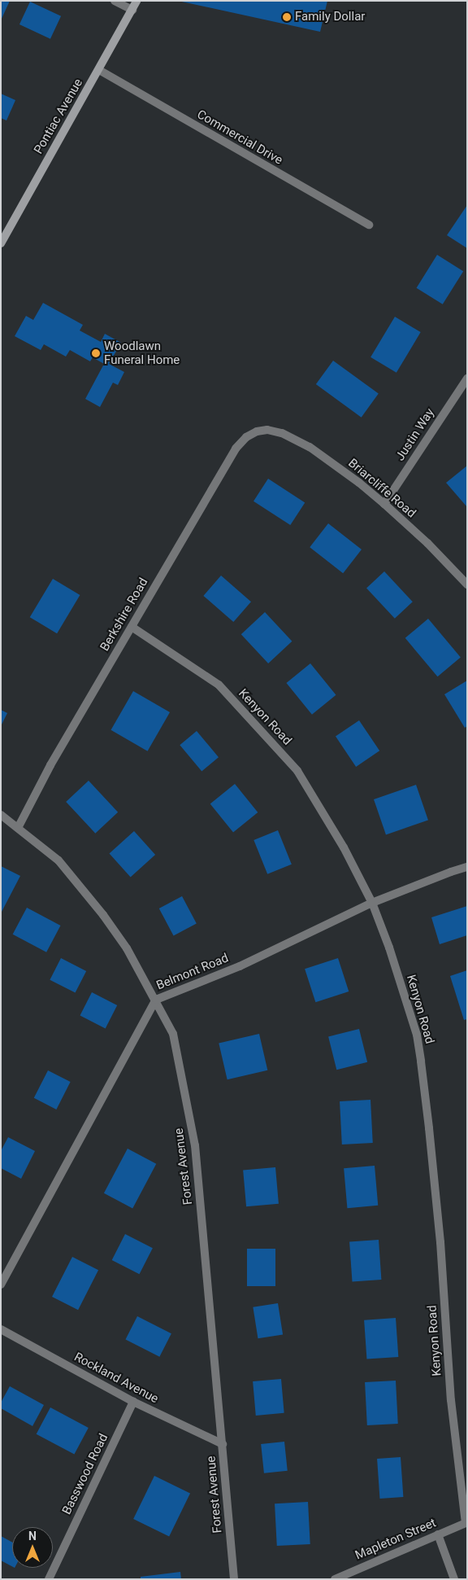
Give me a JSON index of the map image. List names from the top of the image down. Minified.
{"streets":{"main road":["Pontiac Avenue"],"street":["Commercial Drive","Justin Way","Briarcliffe Road","Berkshire Road","Kenyon Road","Belmont Road","Forest Avenue","Rockland Avenue","Basswood Road","Mapleton Street"]},"crossings":[["Pontiac Avenue","Commercial Drive"],["Justin Way","Briarcliffe Road"],["Briarcliffe Road","Berkshire Road"],["Berkshire Road","Kenyon Road"],["Berkshire Road","Forest Avenue"],["Kenyon Road","Belmont Road"],["Kenyon Road","Mapleton Street"],["Belmont Road","Forest Avenue"],["Forest Avenue","Rockland Avenue"],["Rockland Avenue","Basswood Road"]],"places":["Family Dollar","Woodlawn Funeral Home"],"north":"top"}
